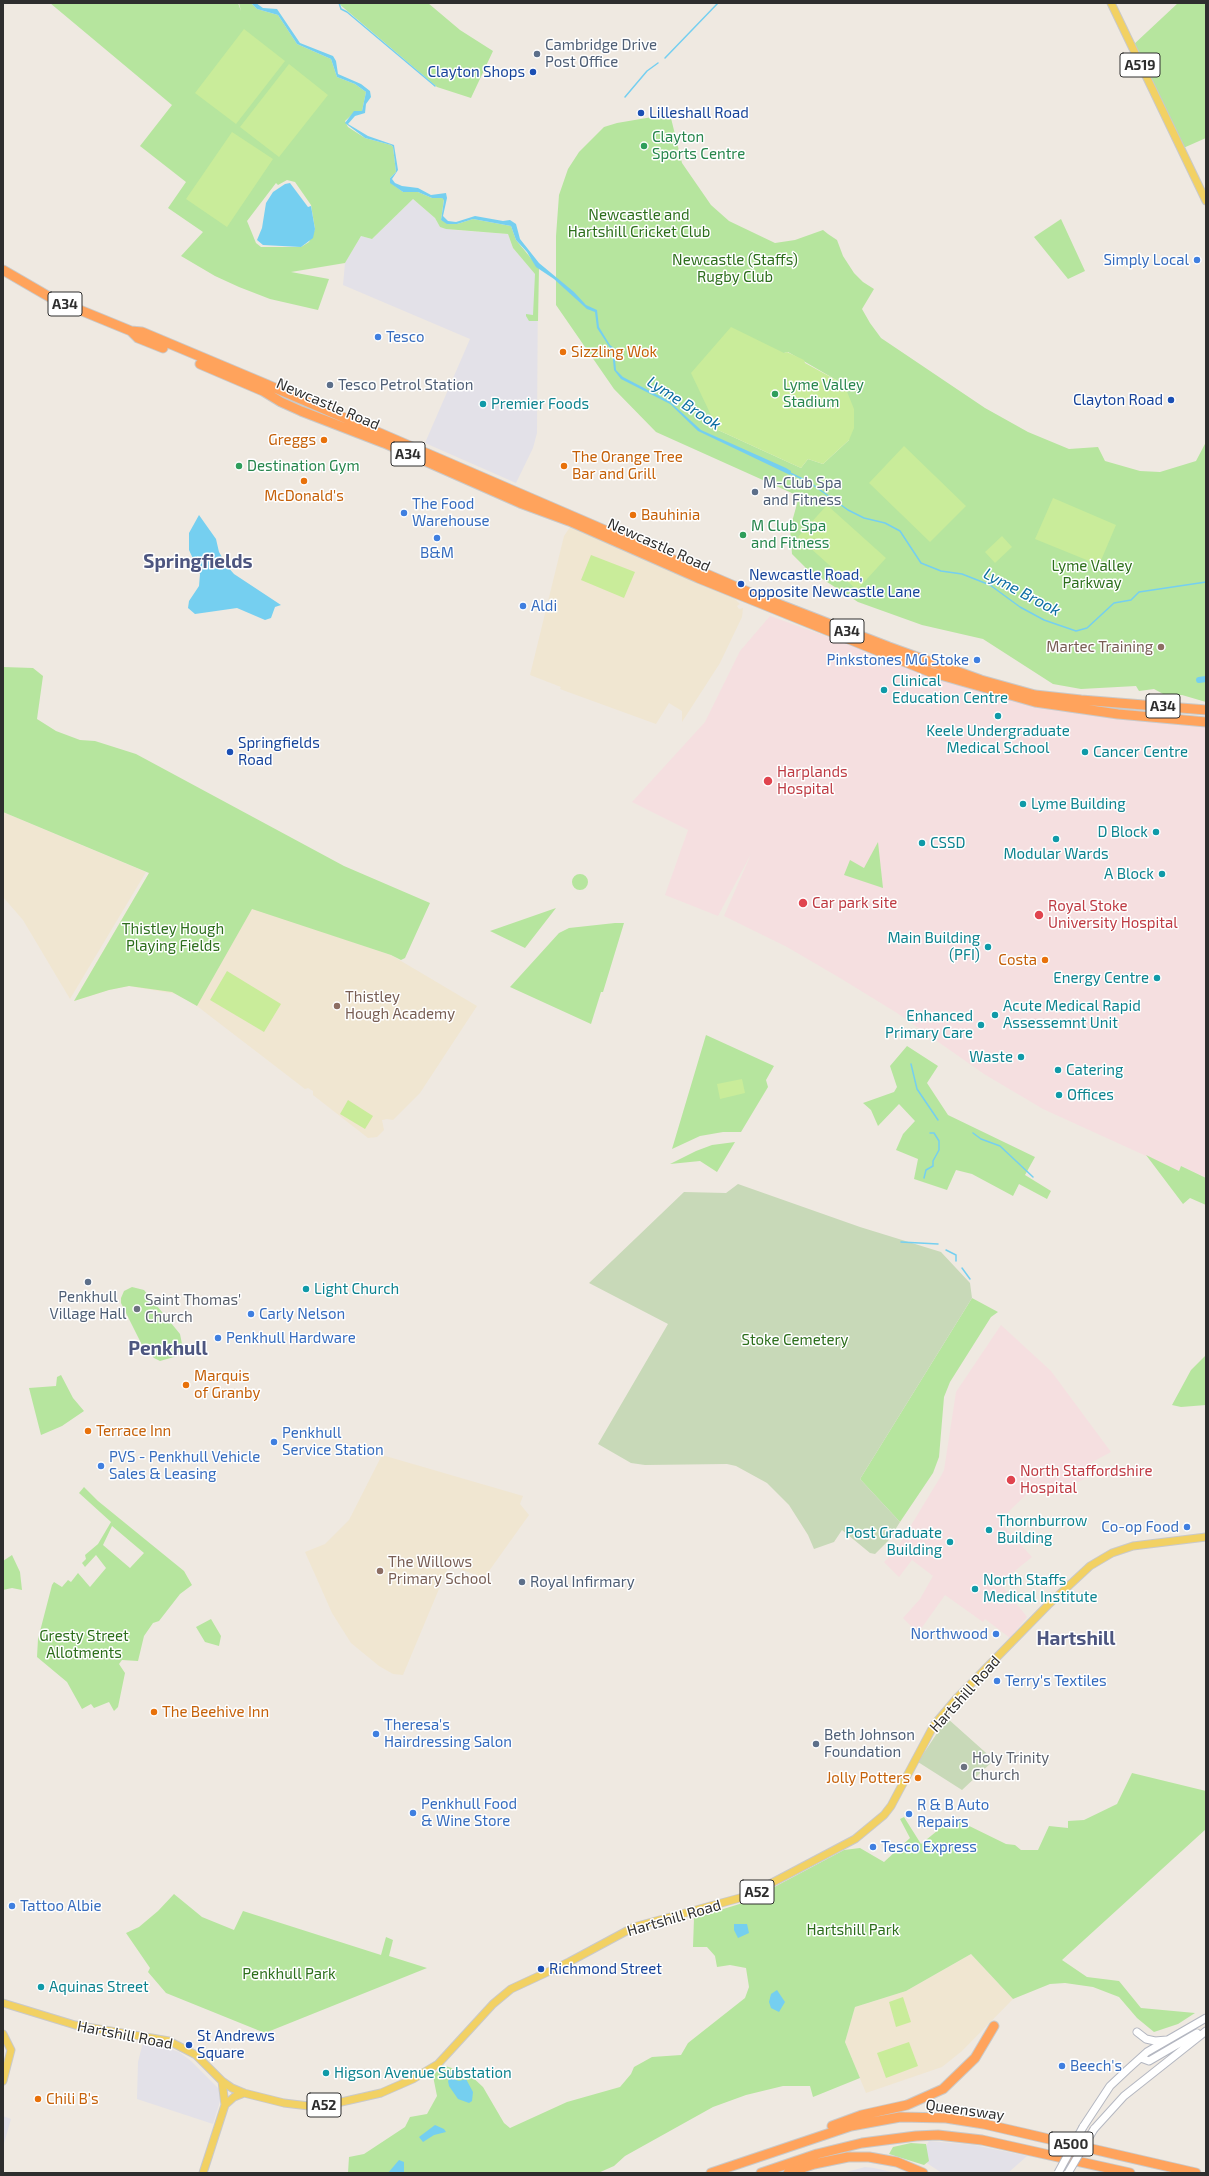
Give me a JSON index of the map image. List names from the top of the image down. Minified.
{"streets":{"highway":["A34","Newcastle Road","Queensway","A500"],"main road":["A519","Hartshill Road","A52"]},"districts":["Springfields","Penkhull","Hartshill"],"water":["Lyme Brook"],"parks":["Newcastle and Hartshill Cricket Club","Newcastle (Staffs) Rugby Club","Lyme Valley Parkway","Thistley Hough Playing Fields","Stoke Cemetery","Gresty Street Allotments","Hartshill Park","Penkhull Park"],"places":["Cambridge Drive Post Office","Clayton Shops","Lilleshall Road","Clayton Sports Centre","Simply Local","Tesco","Sizzling Wok","Tesco Petrol Station","Lyme Valley Stadium","Clayton Road","Premier Foods","Greggs","Destination Gym","The Orange Tree Bar and Grill","McDonald's","M-Club Spa and Fitness","The Food Warehouse","Bauhinia","M Club Spa and Fitness","B&M","Newcastle Road, opposite Newcastle Lane","Aldi","Martec Training","Pinkstones MG Stoke","Clinical Education Centre","Keele Undergraduate Medical School","Springfields Road","Cancer Centre","Harplands Hospital","Lyme Building","D Block","Modular Wards","CSSD","A Block","Car park site","Royal Stoke University Hospital","Main Building (PFI)","Costa","Energy Centre","Thistley Hough Academy","Acute Medical Rapid Assessemnt Unit","Enhanced Primary Care","Waste","Catering","Offices","Penkhull Village Hall","Light Church","Saint Thomas' Church","Carly Nelson","Penkhull Hardware","Marquis of Granby","Terrace Inn","Penkhull Service Station","PVS - Penkhull Vehicle Sales & Leasing","North Staffordshire Hospital","Co-op Food","Thornburrow Building","Post Graduate Building","The Willows Primary School","Royal Infirmary","North Staffs Medical Institute","Northwood","Terry's Textiles","The Beehive Inn","Theresa's Hairdressing Salon","Beth Johnson Foundation","Holy Trinity Church","Jolly Potters","Penkhull Food & Wine Store","R & B Auto Repairs","Tesco Express","Tattoo Albie","Richmond Street","Aquinas Street","St Andrews Square","Beech's","Higson Avenue Substation","Chili B's"]}
